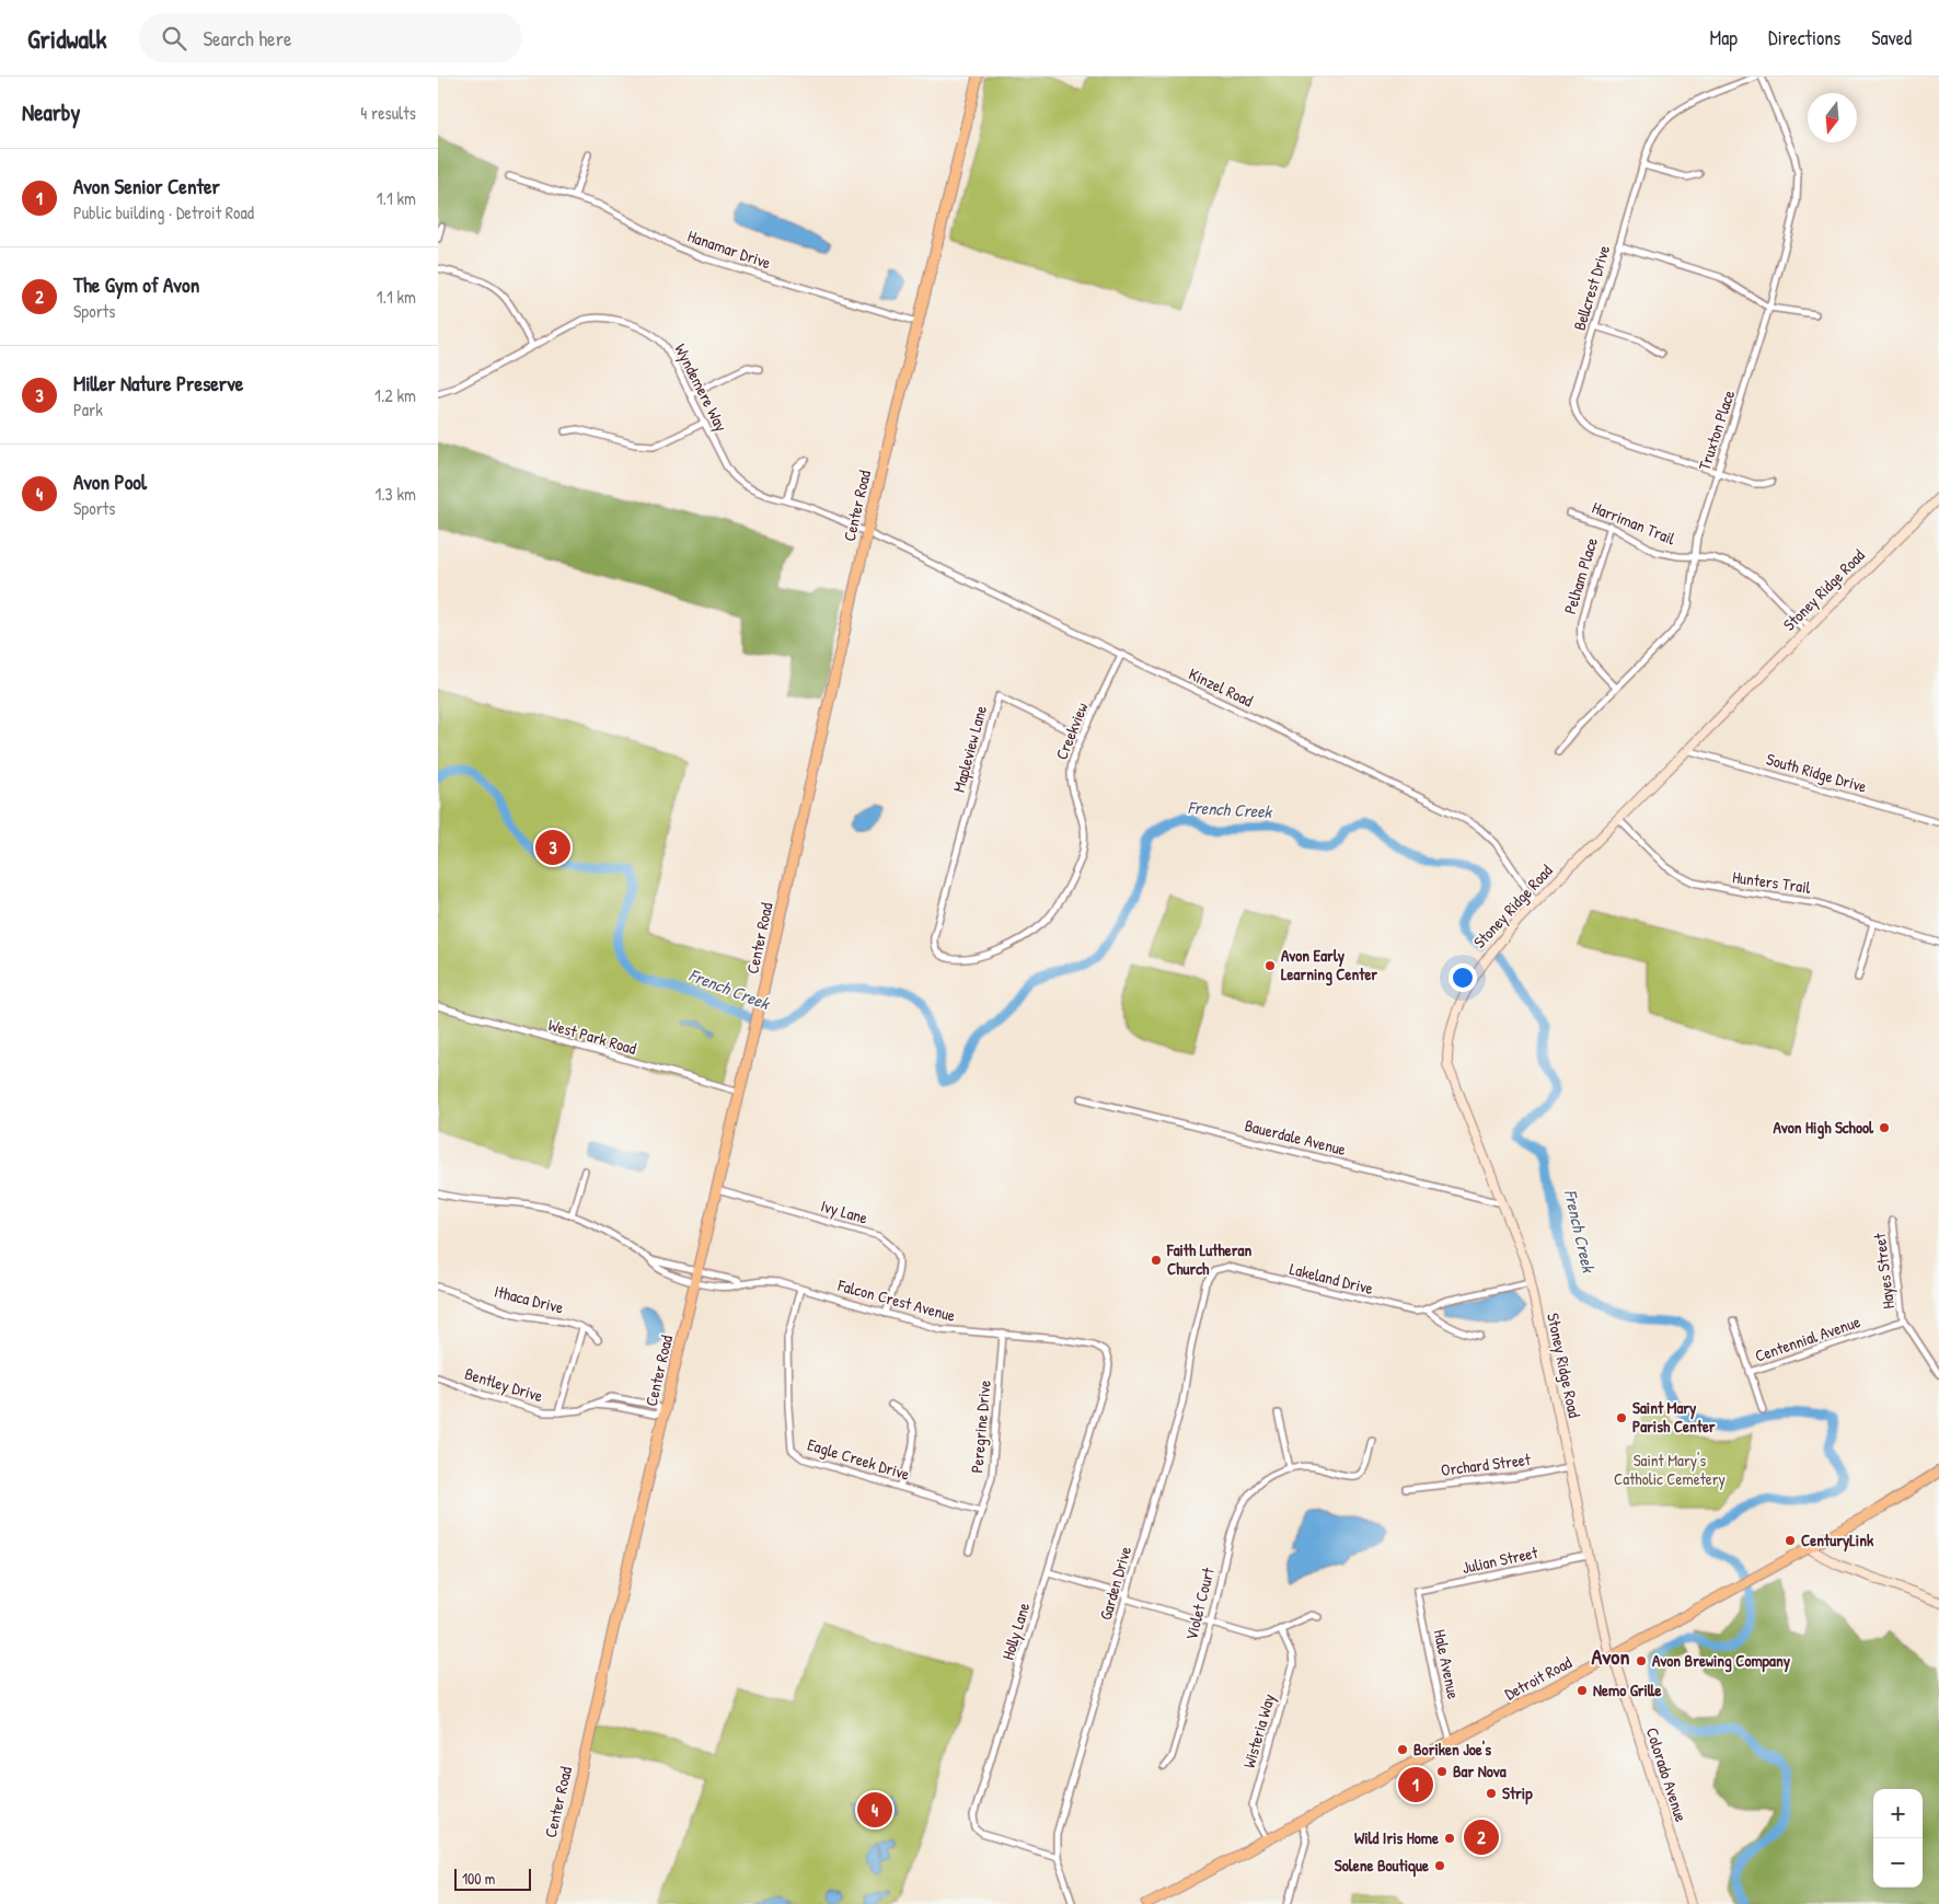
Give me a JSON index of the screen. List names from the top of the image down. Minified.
{"streets":{"main road":["Center Road","Detroit Road"],"street":["Hanamar Drive","Bellcrest Drive","Wyndemere Way","Truxton Place","Harriman Trail","Pelham Place","Stoney Ridge Road","Kinzel Road","Creekview","Mapleview Lane","South Ridge Drive","Hunters Trail","West Park Road","Bauerdale Avenue","Ivy Lane","Hayes Street","Lakeland Drive","Ithaca Drive","Falcon Crest Avenue","Centennial Avenue","Bentley Drive","Peregrine Drive","Eagle Creek Drive","Orchard Street","Julian Street","Garden Drive","Violet Court","Holly Lane","Hale Avenue","Wisteria Way","Colorado Avenue"]},"crossings":[["Hanamar Drive","Center Road"],["Bellcrest Drive","Truxton Place"],["Wyndemere Way","Center Road"],["Wyndemere Way","Kinzel Road"],["Truxton Place","Harriman Trail"],["Truxton Place","Pelham Place"],["Center Road","Kinzel Road"],["Center Road","West Park Road"],["Center Road","Ivy Lane"],["Center Road","Falcon Crest Avenue"],["Center Road","Bentley Drive"],["Harriman Trail","Pelham Place"],["Harriman Trail","Stoney Ridge Road"],["Stoney Ridge Road","Kinzel Road"],["Stoney Ridge Road","South Ridge Drive"],["Stoney Ridge Road","Hunters Trail"],["Stoney Ridge Road","Bauerdale Avenue"],["Stoney Ridge Road","Lakeland Drive"],["Stoney Ridge Road","Orchard Street"],["Stoney Ridge Road","Julian Street"],["Stoney Ridge Road","Detroit Road"],["Stoney Ridge Road","Colorado Avenue"],["Kinzel Road","Creekview"],["Creekview","Mapleview Lane"],["Ivy Lane","Falcon Crest Avenue"],["Hayes Street","Centennial Avenue"],["Lakeland Drive","Garden Drive"],["Ithaca Drive","Bentley Drive"],["Falcon Crest Avenue","Peregrine Drive"],["Falcon Crest Avenue","Eagle Creek Drive"],["Falcon Crest Avenue","Holly Lane"],["Peregrine Drive","Eagle Creek Drive"],["Julian Street","Hale Avenue"],["Garden Drive","Holly Lane"],["Hale Avenue","Detroit Road"],["Detroit Road","Wisteria Way"],["Detroit Road","Colorado Avenue"]],"districts":["Avon"],"water":["French Creek"],"parks":["Saint Mary's Catholic Cemetery"],"places":["Avon Early Learning Center","Avon High School","Faith Lutheran Church","Saint Mary Parish Center","CenturyLink","Avon Brewing Company","Nemo Grille","Boriken Joe's","Bar Nova","Strip","Wild Iris Home","Solene Boutique"],"scale_bar":"100 m","north":"bottom","page":{"header":"Gridwalk","search":"Search here","nav":["Map","Directions","Saved"],"heading":["Nearby","4 results"],"list":[{"mark":"1","name":"Avon Senior Center","note":"Public building · Detroit Road","value":"1.1 km"},{"mark":"2","name":"The Gym of Avon","note":"Sports","value":"1.1 km"},{"mark":"3","name":"Miller Nature Preserve","note":"Park","value":"1.2 km"},{"mark":"4","name":"Avon Pool","note":"Sports","value":"1.3 km"}],"pins":["3","1","4","2"],"map_buttons":["+","−"],"scale":"100 m"}}
